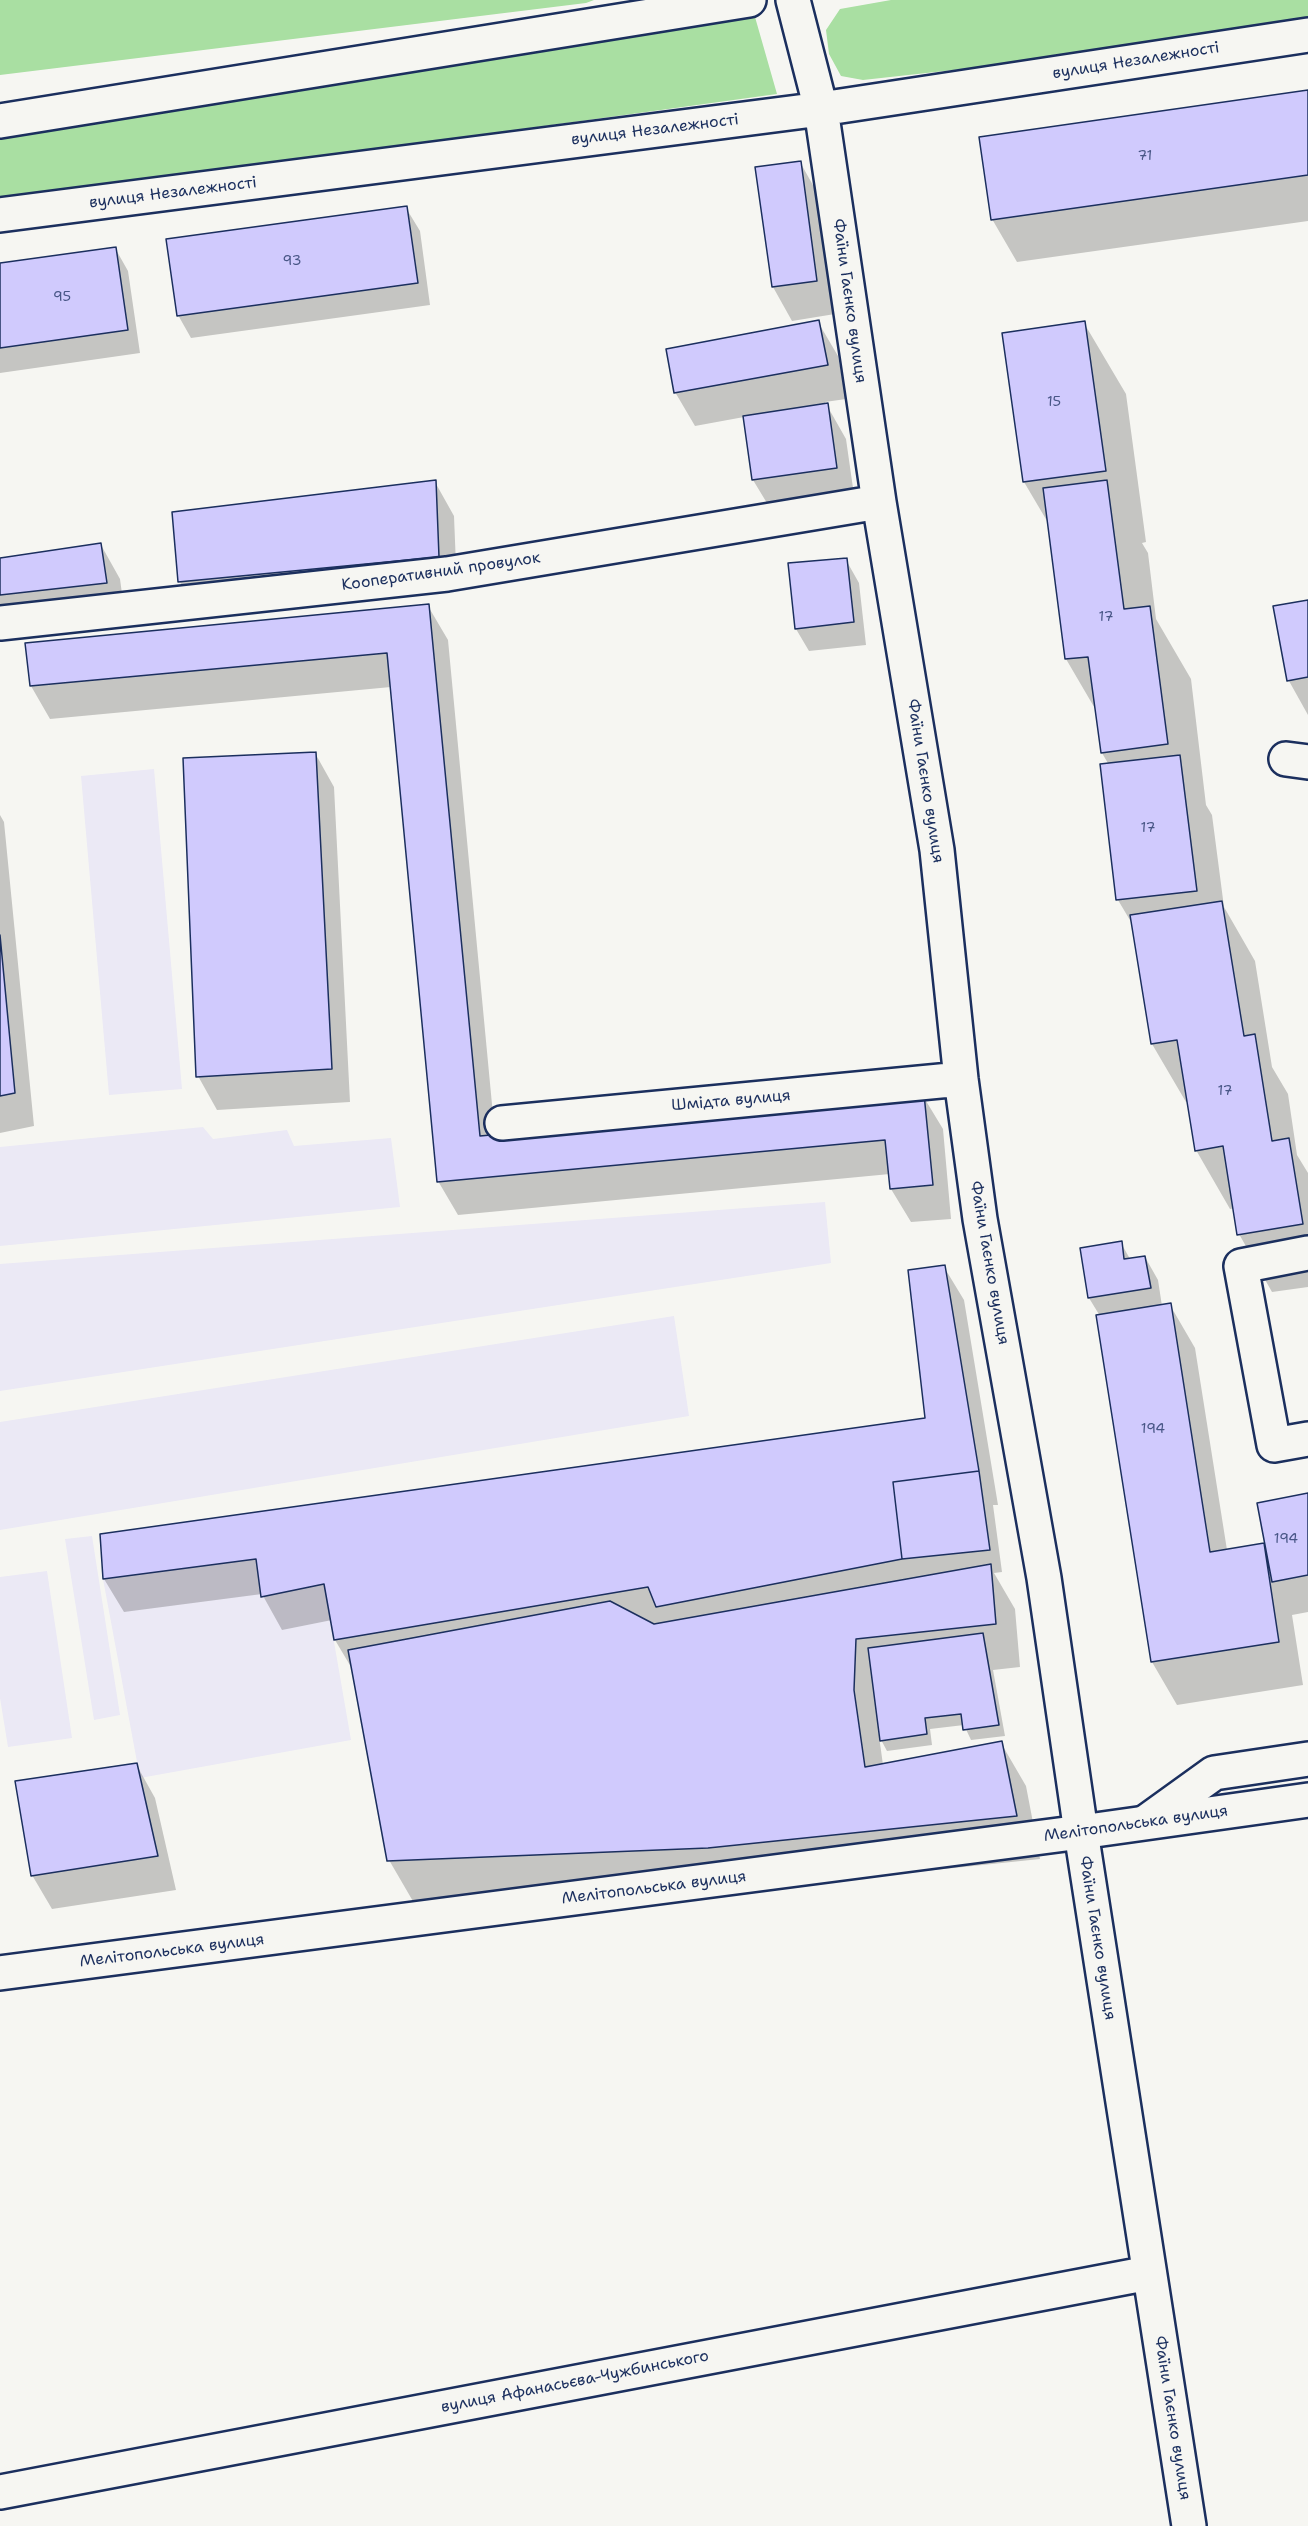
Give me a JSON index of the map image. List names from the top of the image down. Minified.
{"streets":{"street":["вулиця Незалежності","Фаїни Гаєнко вулиця","Кооперативний провулок","Шмідта вулиця","Мелітопольська вулиця","вулиця Афанасьєва-Чужбинського"]},"crossings":[["вулиця Незалежності","Фаїни Гаєнко вулиця"],["Фаїни Гаєнко вулиця","Кооперативний провулок"],["Фаїни Гаєнко вулиця","Шмідта вулиця"],["Фаїни Гаєнко вулиця","Мелітопольська вулиця"],["Фаїни Гаєнко вулиця","вулиця Афанасьєва-Чужбинського"]],"house_numbers":["71","93","95","15","17","17","17","194","194"]}
